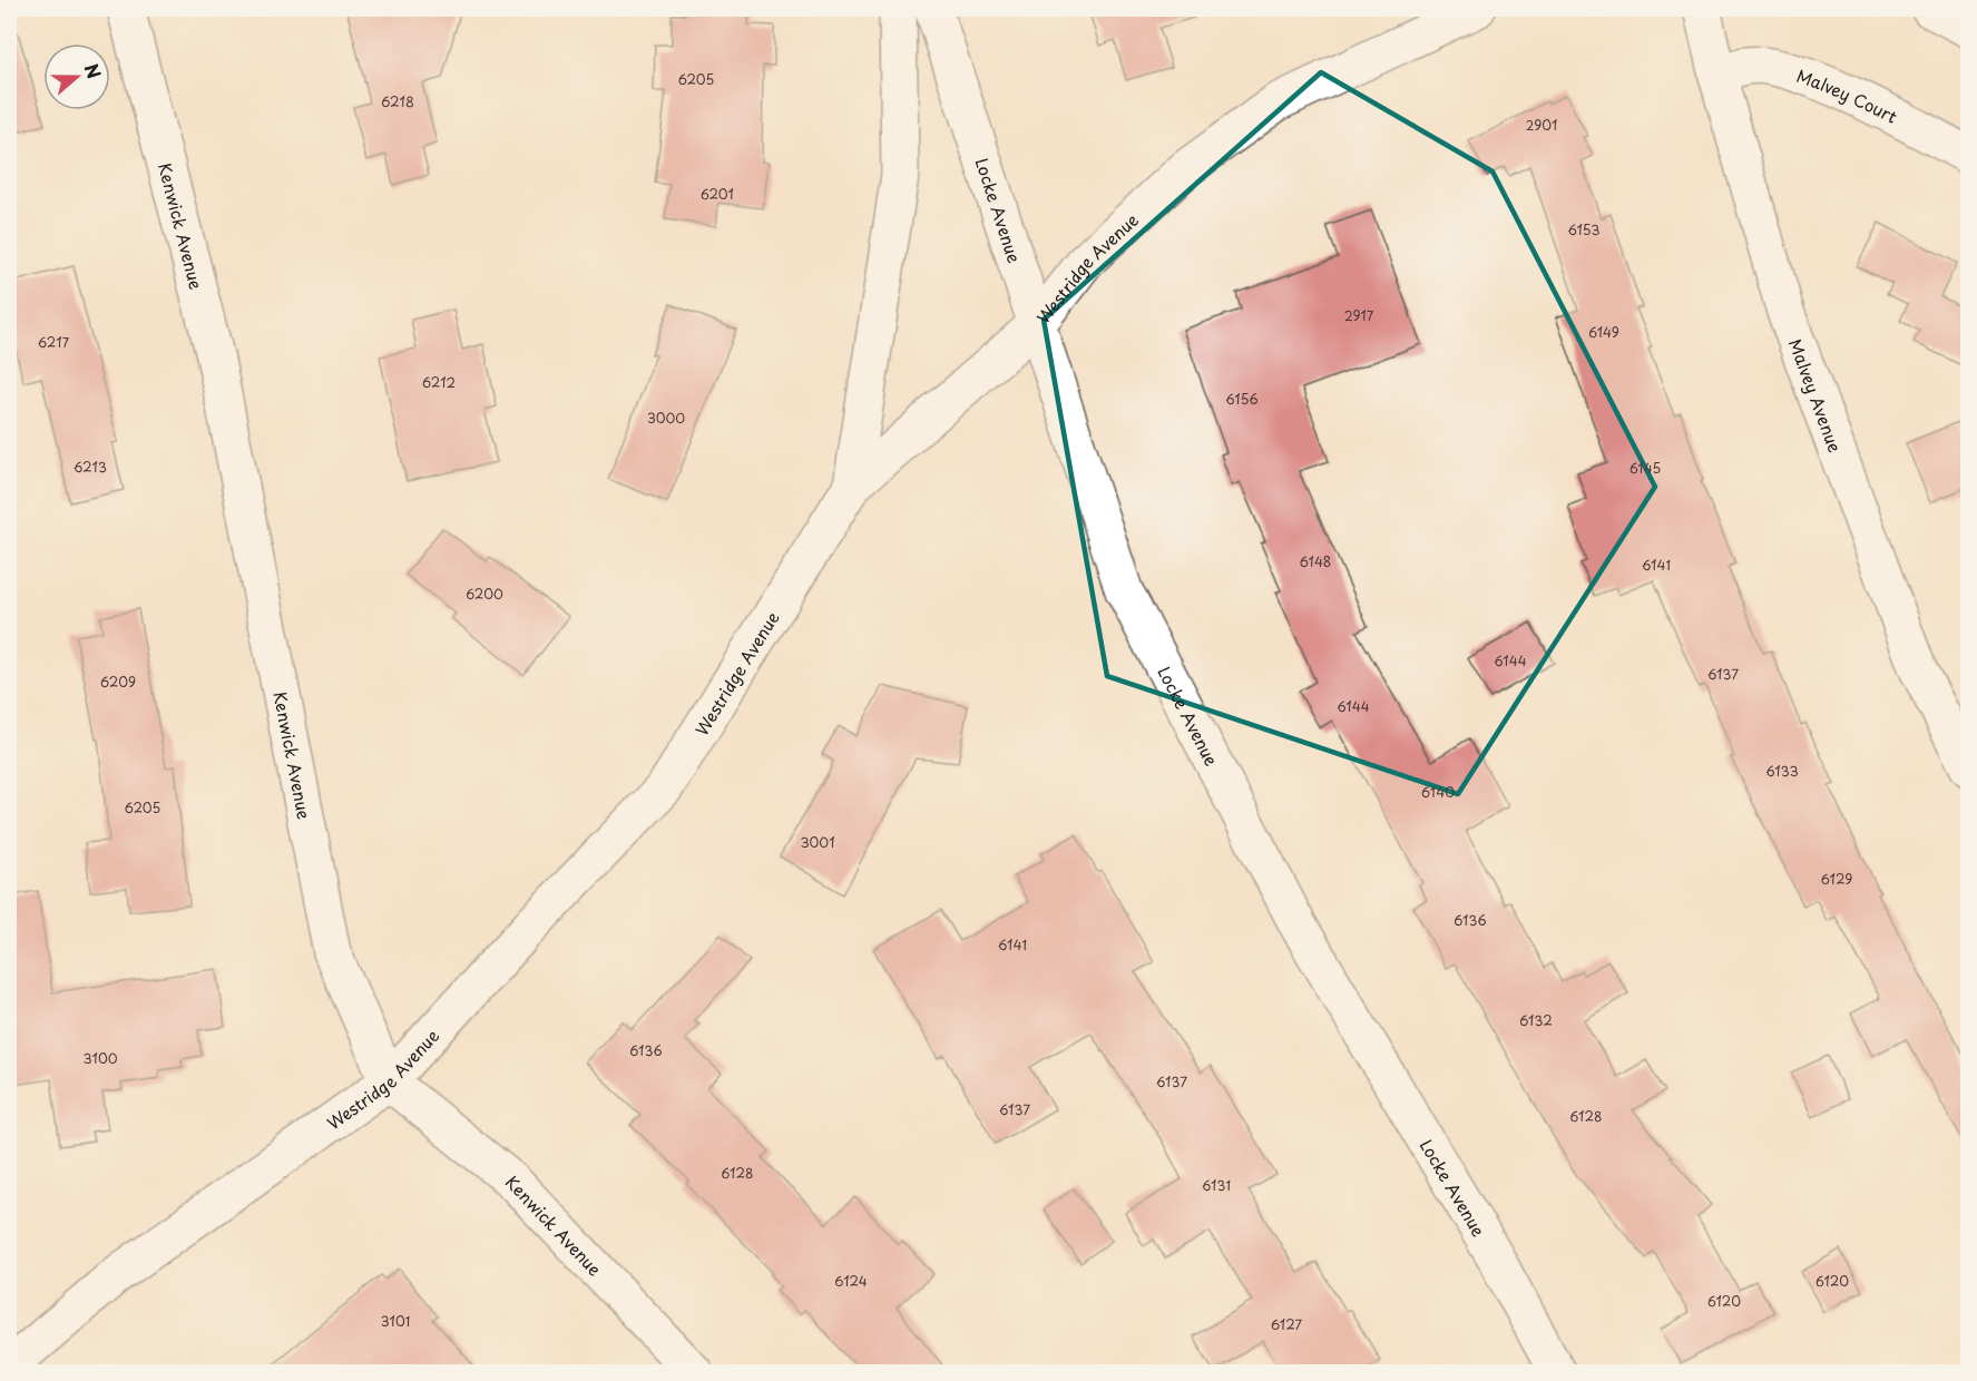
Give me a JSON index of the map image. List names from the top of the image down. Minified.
{"streets":{"street":["Malvey Court","Locke Avenue","Kenwick Avenue","Westridge Avenue","Malvey Avenue"]},"crossings":[["Malvey Court","Malvey Avenue"],["Locke Avenue","Westridge Avenue"],["Kenwick Avenue","Westridge Avenue"]],"house_numbers":["6205","6218","2901","6201","6153","2917","6149","6217","6212","6156","3000","6213","6145","6148","6141","6200","6144","6137","6209","6144","6133","6140","6205","3001","6129","6136","6141","6132","6136","3100","6137","6137","6128","6128","6131","6124","6120","6120","3101","6127"],"north":"right"}
